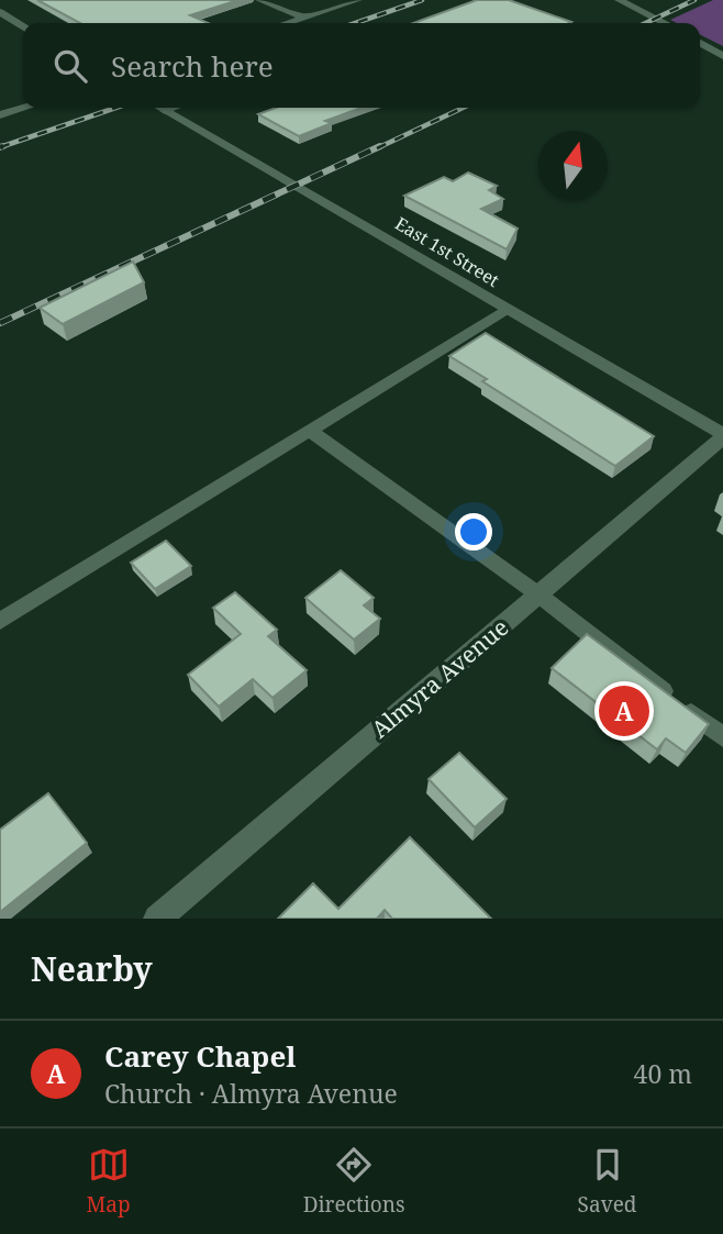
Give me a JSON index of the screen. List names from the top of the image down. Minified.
{"streets":{"street":["East 1st Street","Almyra Avenue"]},"crossings":[["East 1st Street","Almyra Avenue"]],"north":"top","page":{"search":"Search here","pins":"A","heading":"Nearby","list":[{"mark":"A","name":"Carey Chapel","note":"Church · Almyra Avenue","value":"40 m"}],"nav":["Map","Directions","Saved"]}}
